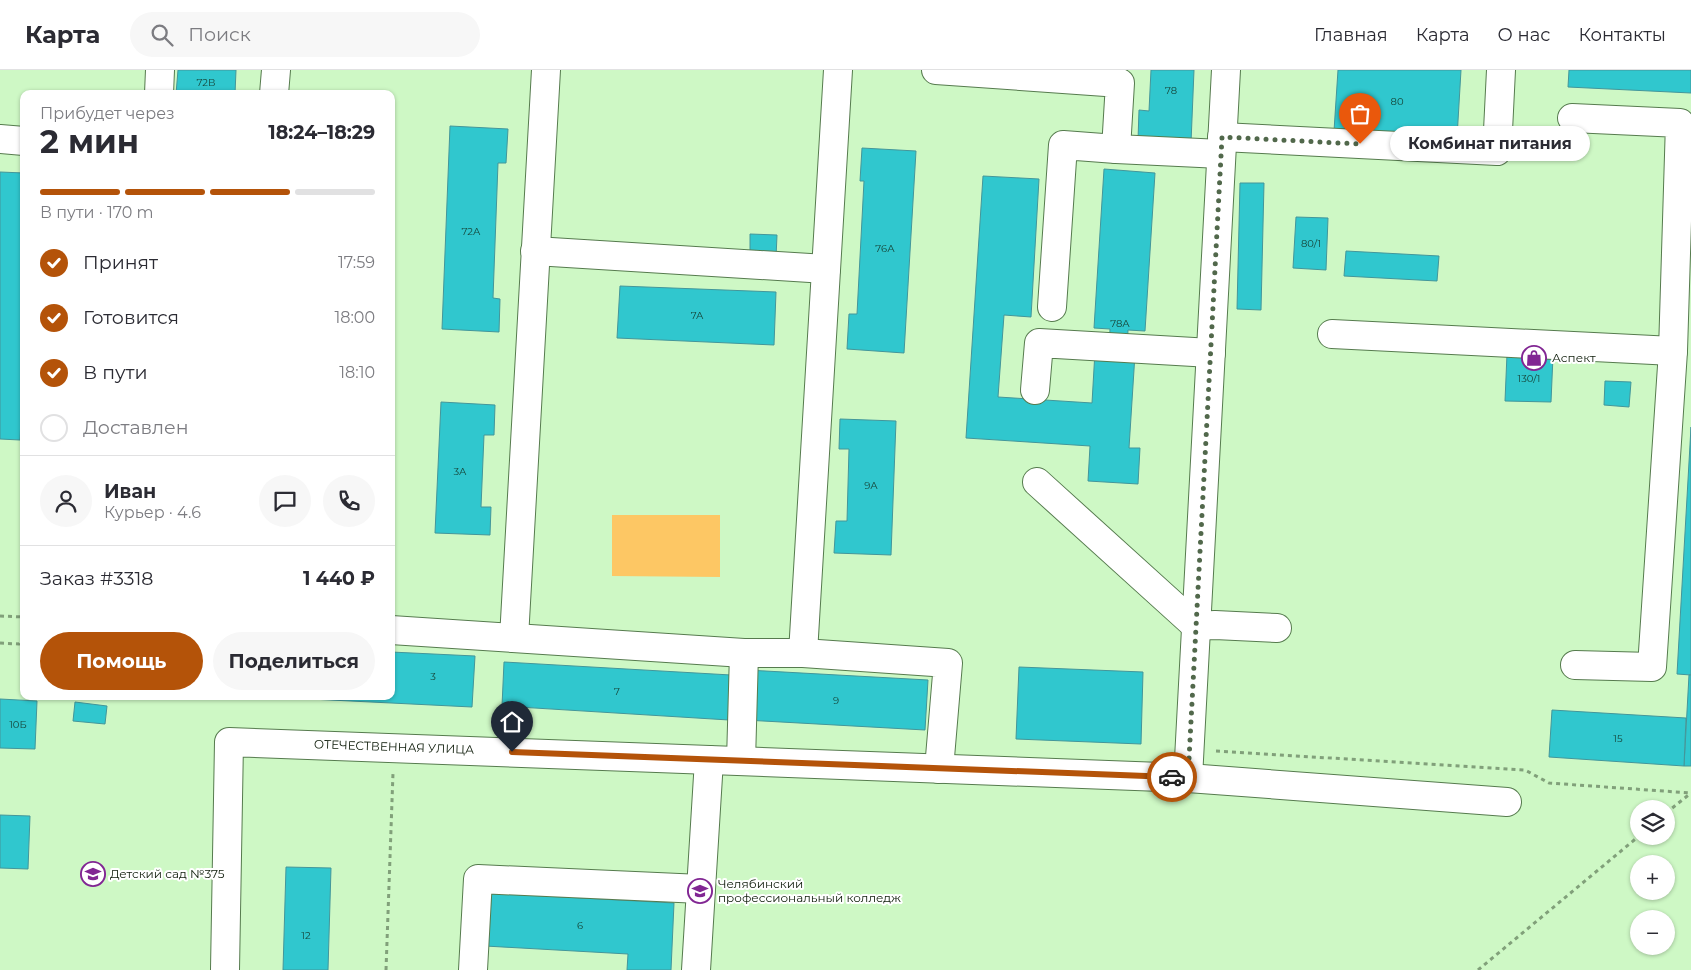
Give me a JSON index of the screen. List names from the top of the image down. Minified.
{"streets":{"street":["ОТЕЧЕСТВЕННАЯ УЛИЦА"]},"places":{"other":["Комбинат питания"],"shop":["Аспект"],"school or university":["Детский сад №375","Челябинский профессиональный колледж"]},"house_numbers":["72В","78","80","72А","80/1","76А","7А","78А","130/1","3А","9А","3","7","9","10Б","15","6","12"],"page":{"header":"Карта","search":"Поиск","nav":["Главная","Карта","О нас","Контакты"],"heading":["2 мин","Прибудет через","18:24–18:29"],"panel":["Иван","Курьер · 4.6","Заказ #3318","1 440 ₽"],"bubble":"Комбинат питания","bar":"В пути · 170 m","list":[["Принят","17:59"],["Готовится","18:00"],["В пути","18:10"],"Доставлен"],"buttons":["Помощь","Поделиться"],"map_buttons":["+","−"]}}
